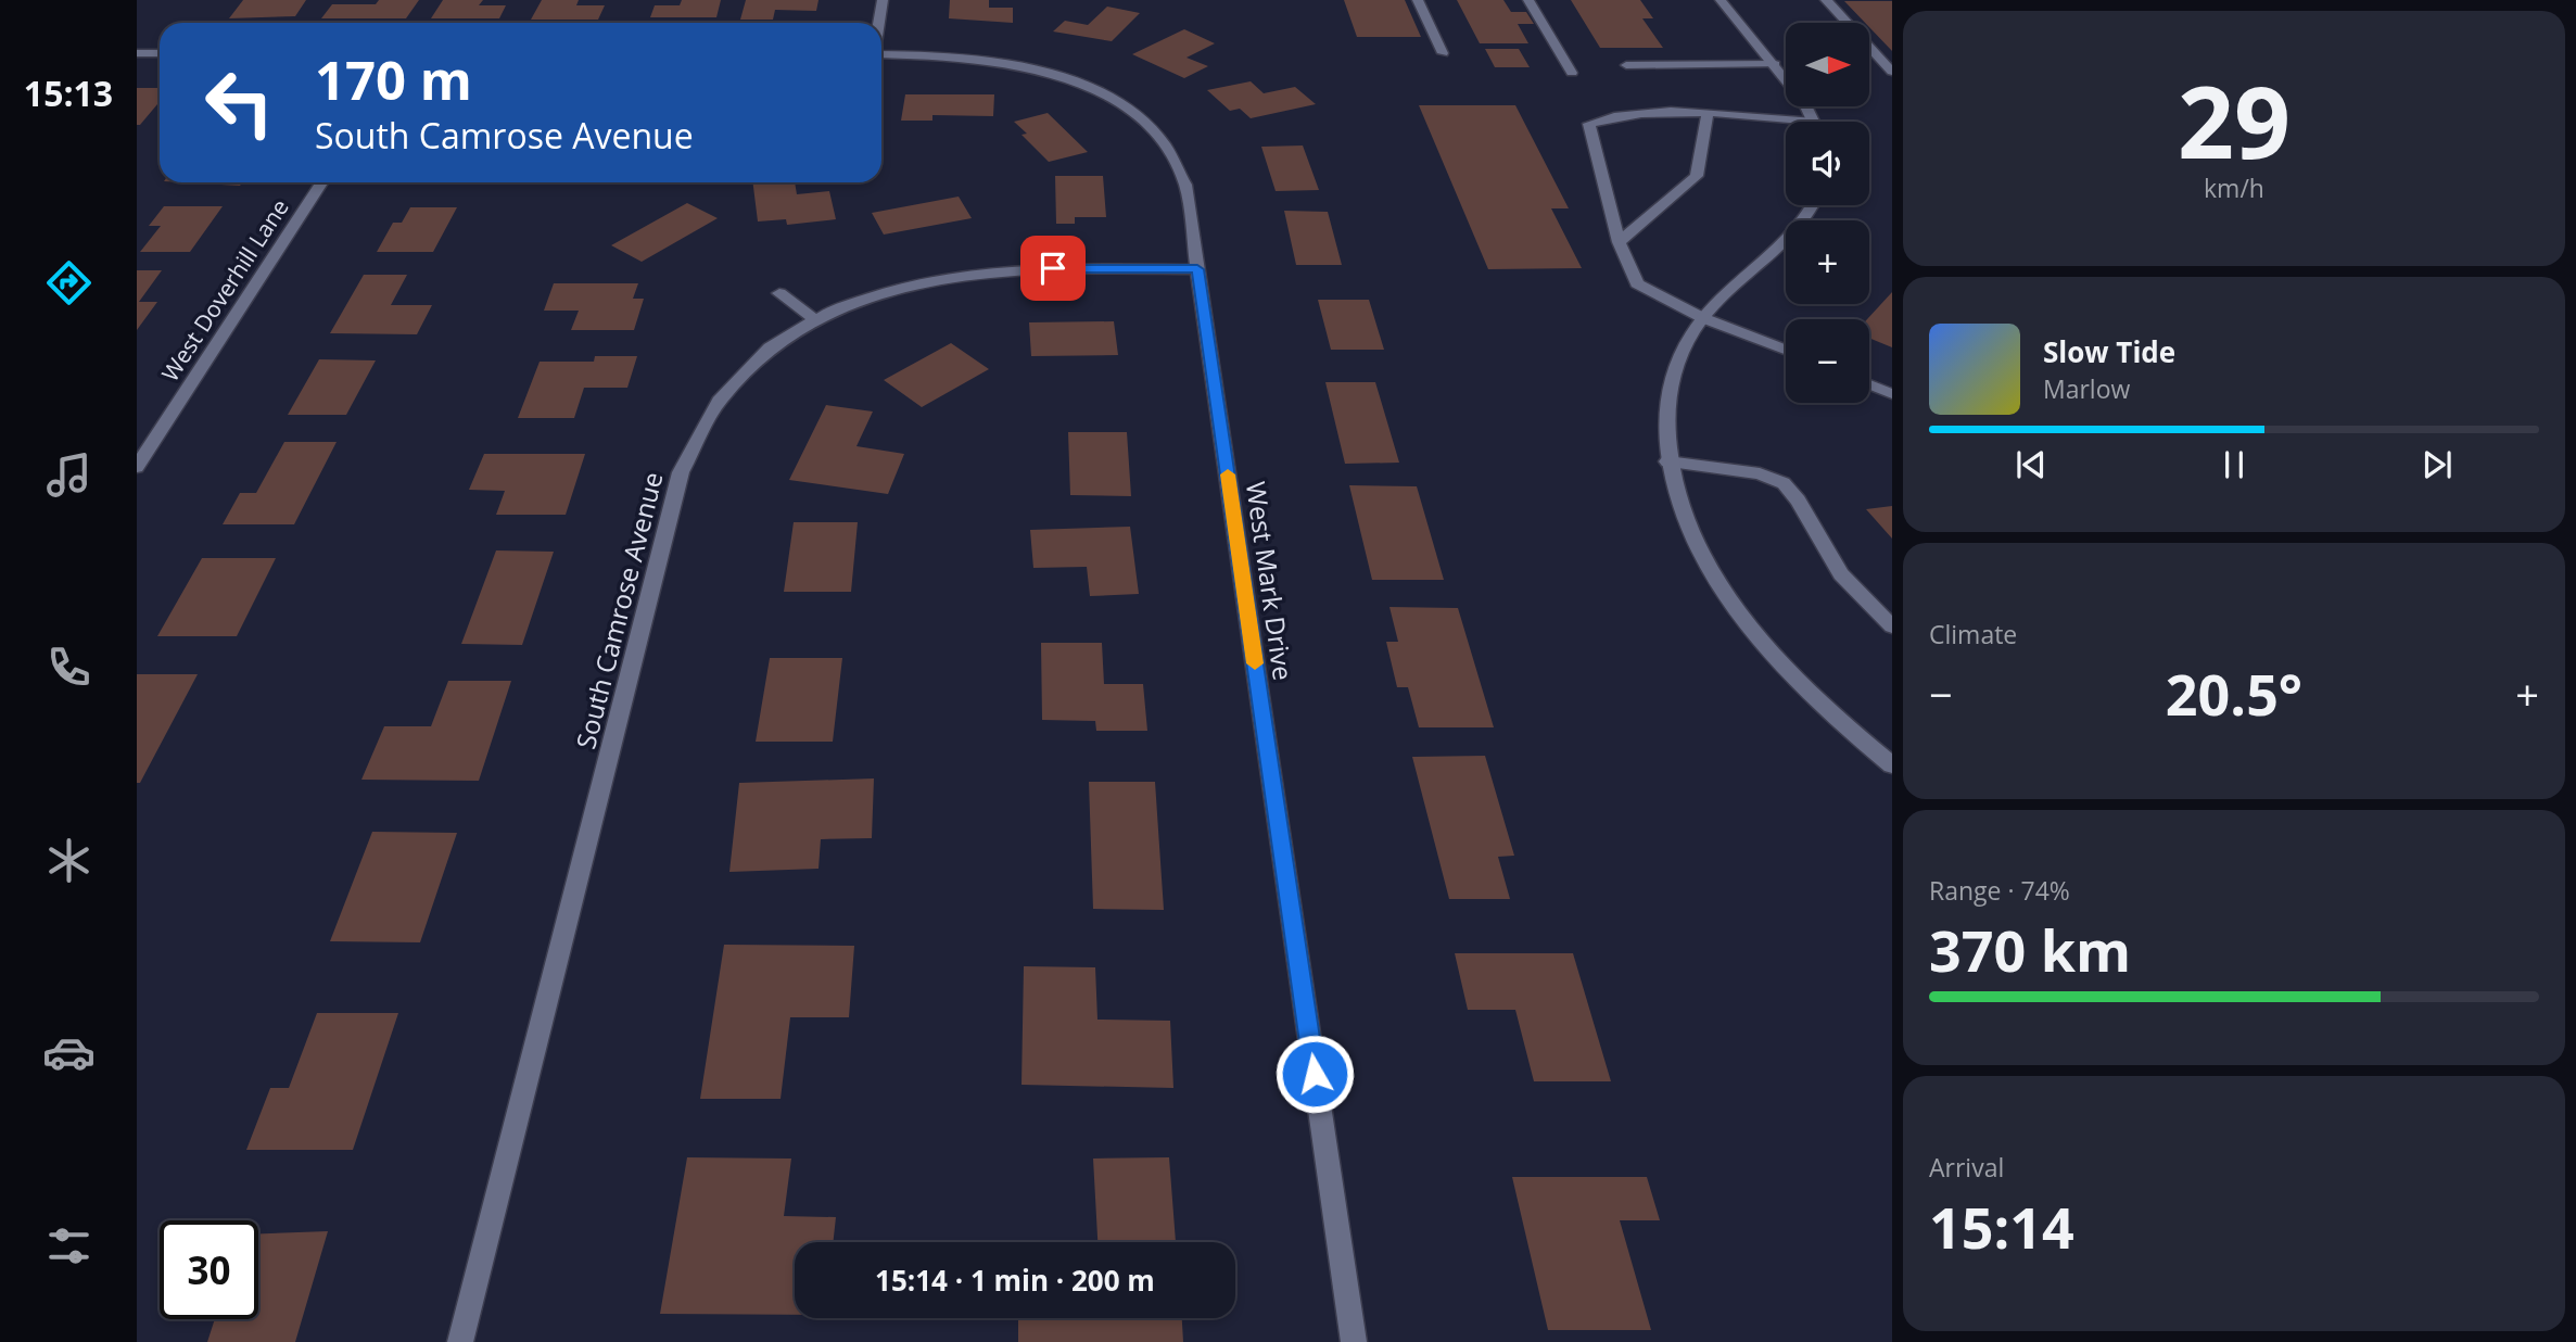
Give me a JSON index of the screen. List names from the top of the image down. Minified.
{"streets":{"street":["West Doverhill Lane","West Mark Drive","South Camrose Avenue"]},"crossings":[["West Mark Drive","South Camrose Avenue"]],"north":"right","page":{"tabs":"15:13","tile":[["29","km/h"],"Climate",["Range · 74%","370 km"],["Arrival","15:14"]],"map_buttons":["+","−"],"turn":["170 m","South Camrose Avenue"],"song":["Slow Tide","Marlow"],"heat":["−","20.5°","+"],"limit":"30","trip":"15:14 · 1 min · 200 m"}}
